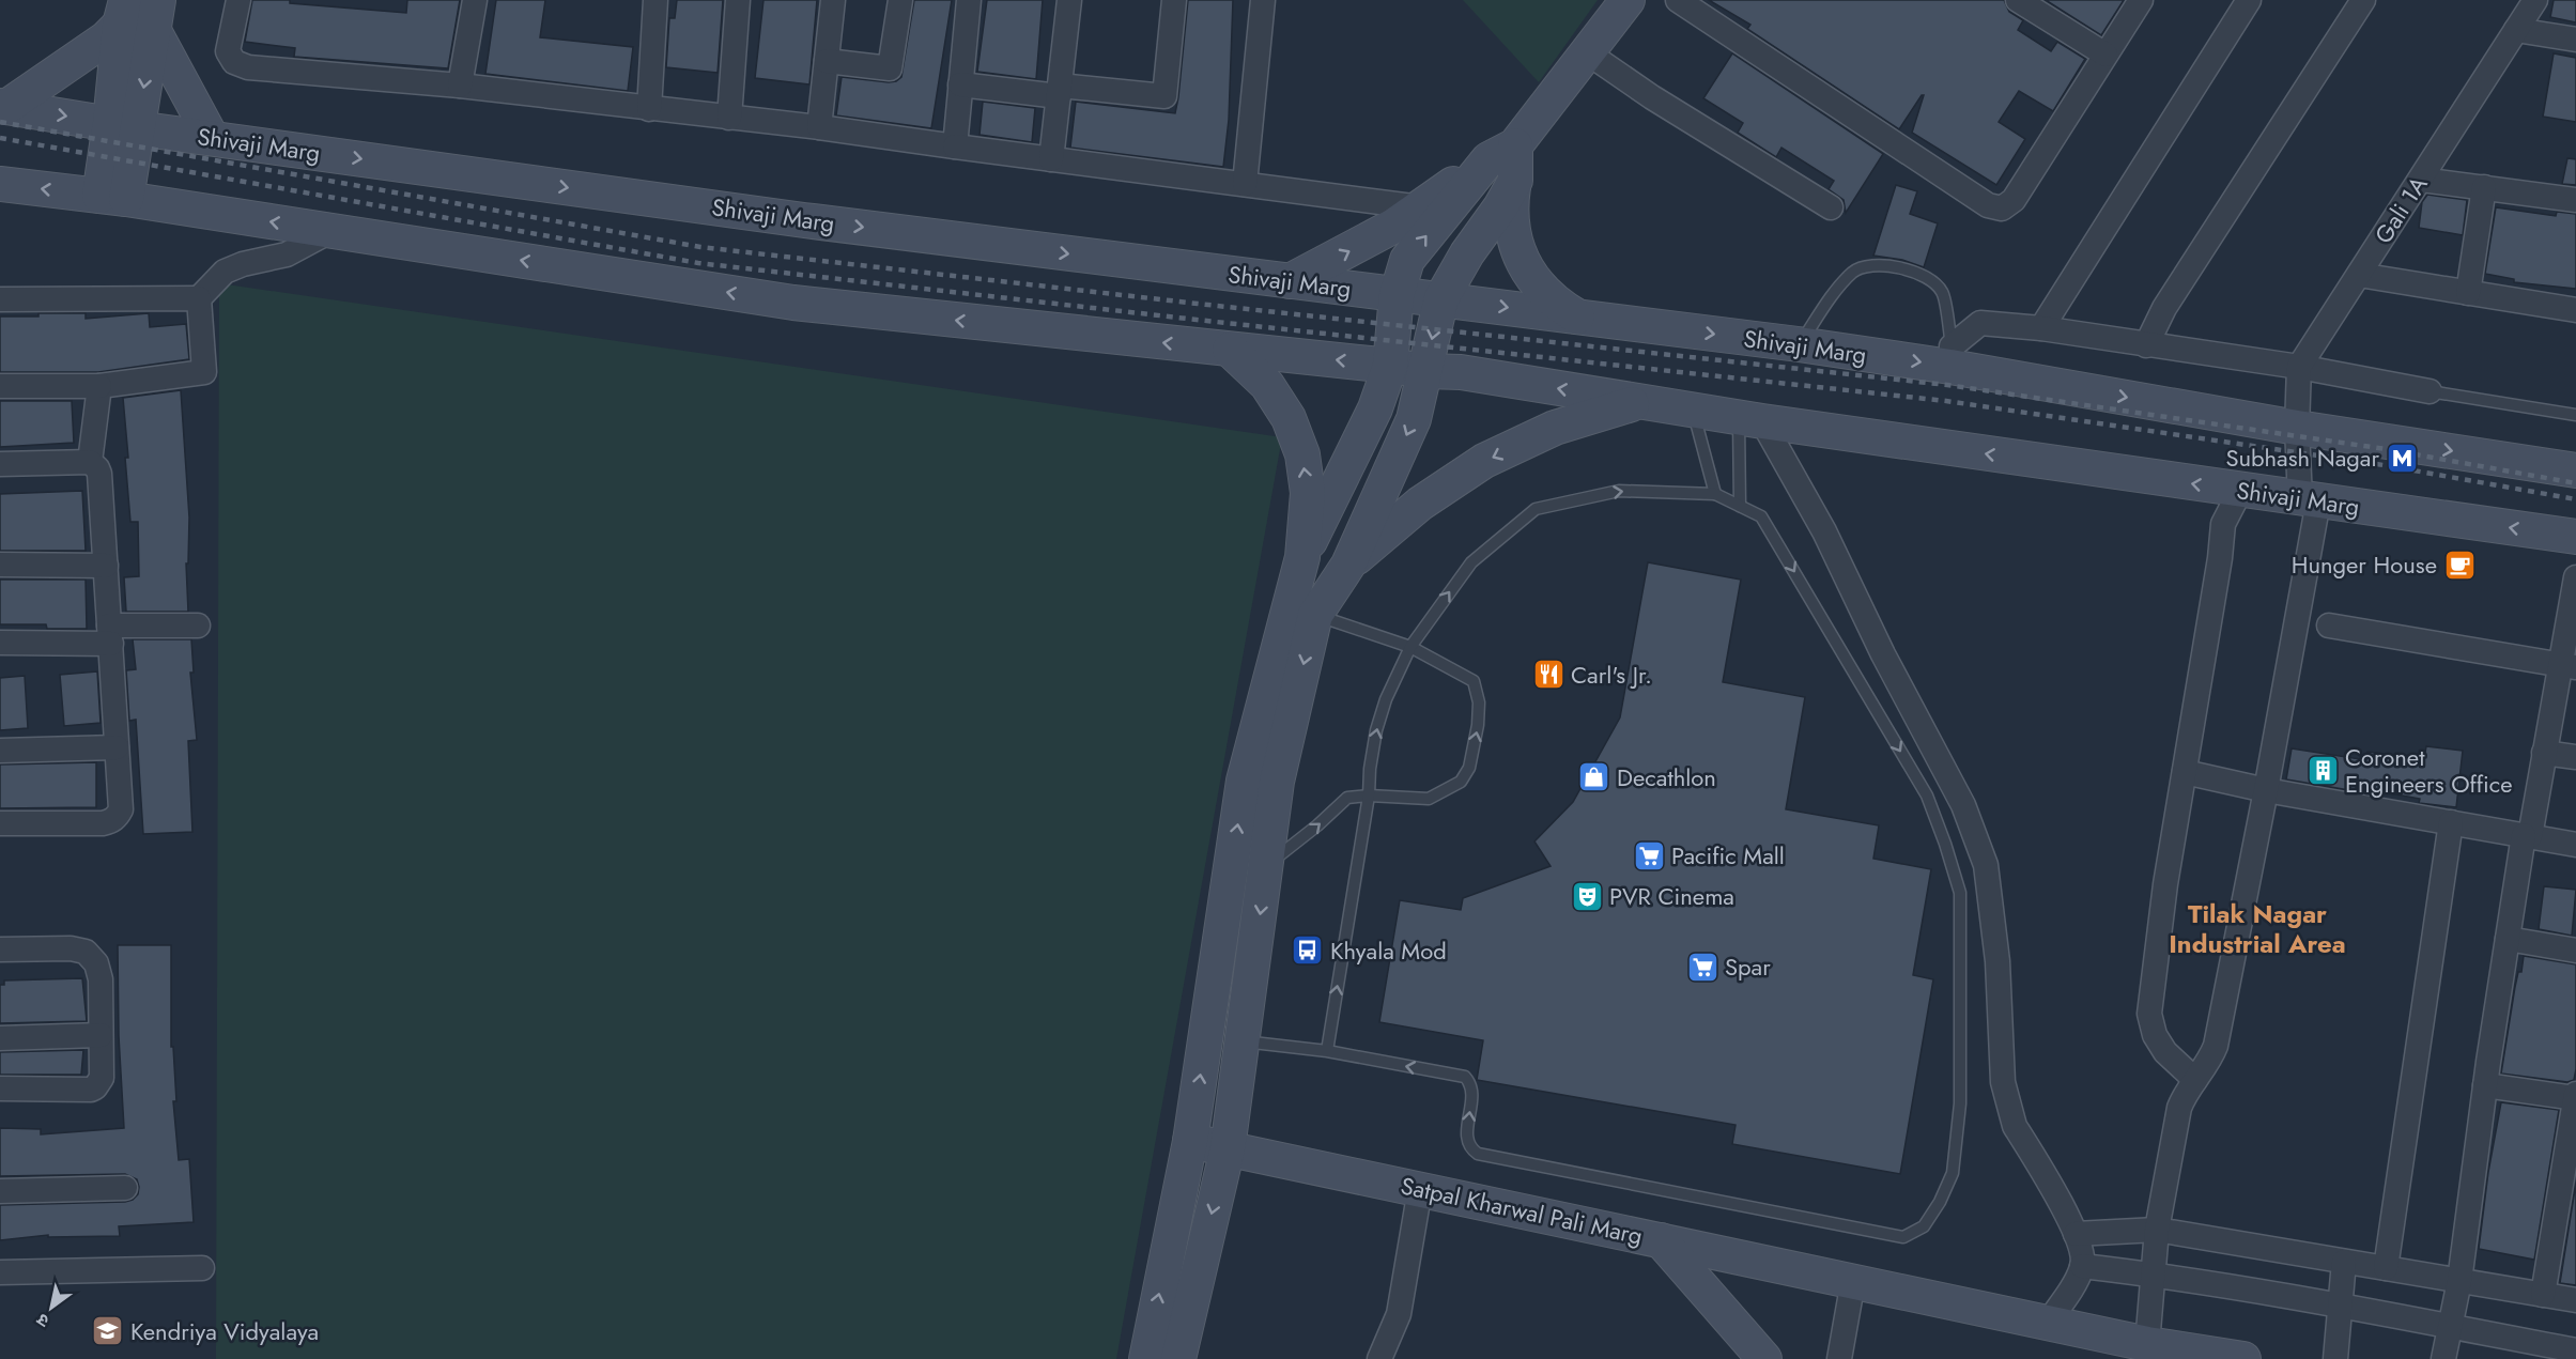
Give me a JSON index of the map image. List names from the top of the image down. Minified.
{"streets":{"main road":["Shivaji Marg","Satpal Kharwal Pali Marg"],"street":["Gali 1A"]},"districts":["Tilak Nagar Industrial Area"],"places":{"metro station":["Subhash Nagar"],"cafe":["Hunger House"],"restaurant":["Carl's Jr."],"building":["Coronet Engineers Office"],"shop":["Decathlon"],"supermarket":["Pacific Mall","Spar"],"theatre":["PVR Cinema"],"bus stop":["Khyala Mod"],"school or university":["Kendriya Vidyalaya"]},"north":"bottom left"}
